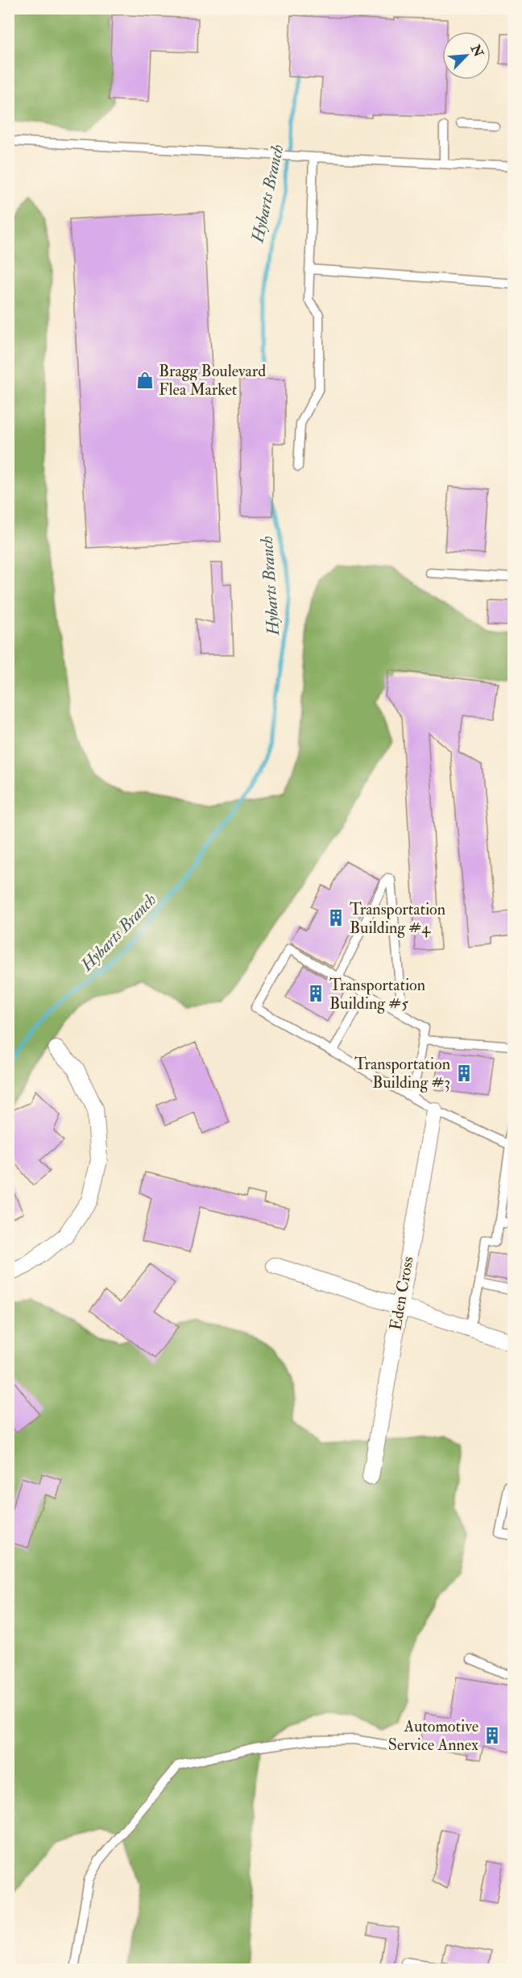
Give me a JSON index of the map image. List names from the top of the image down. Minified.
{"streets":{"street":["Eden Cross"]},"water":["Hybarts Branch"],"places":{"shop":["Bragg Boulevard Flea Market"],"building":["Transportation Building #4","Transportation Building #5","Transportation Building #3","Automotive Service Annex"]},"north":"top right"}
